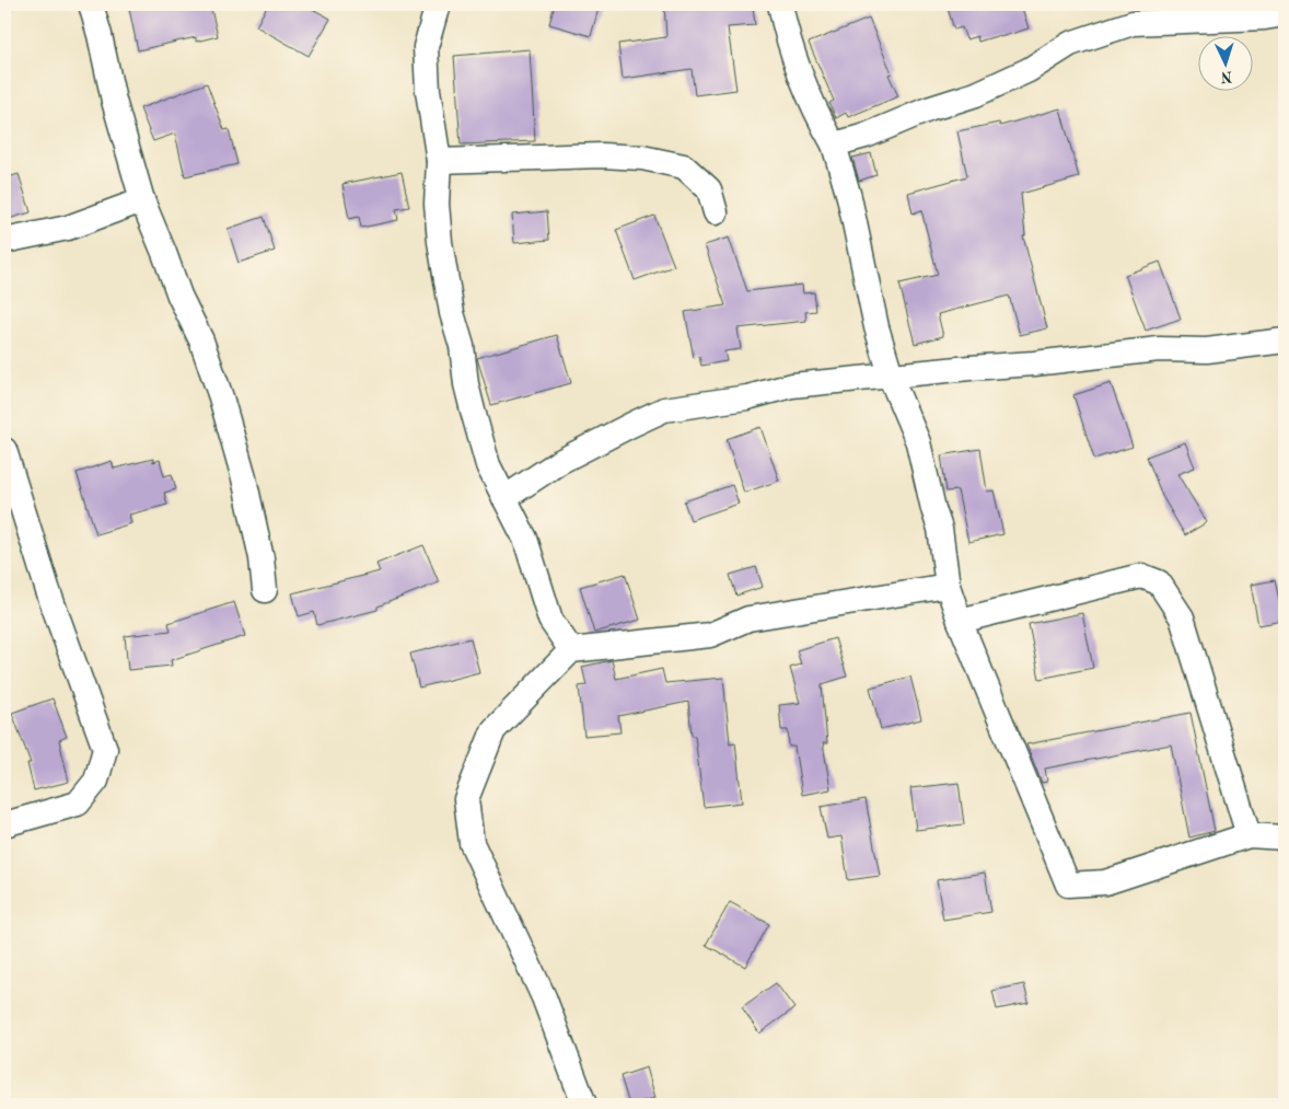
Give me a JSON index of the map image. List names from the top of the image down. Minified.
{"north":"bottom"}
